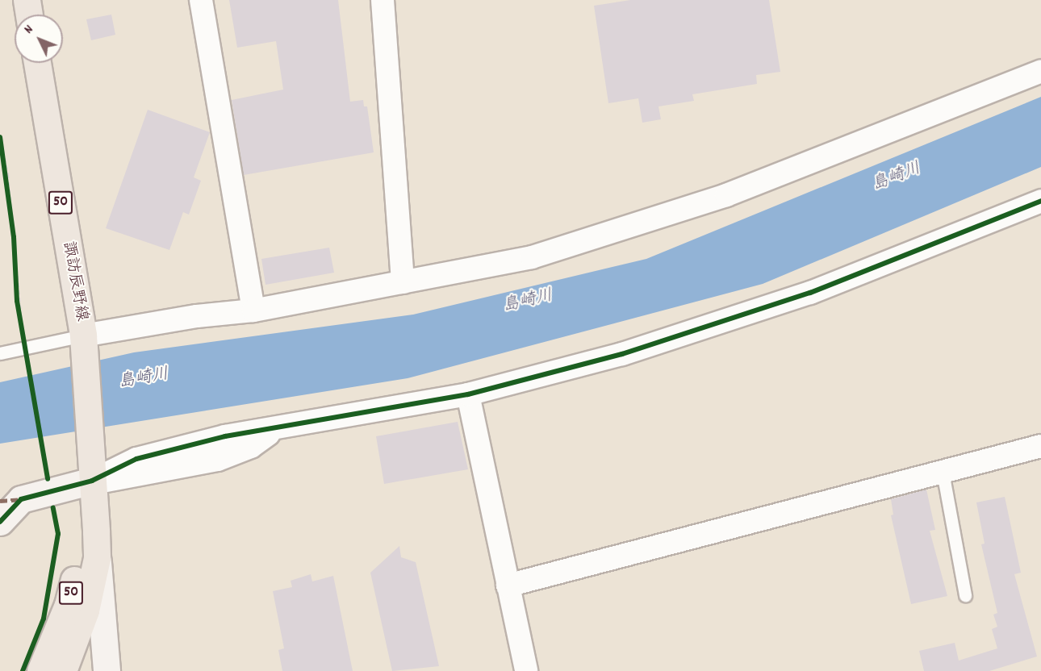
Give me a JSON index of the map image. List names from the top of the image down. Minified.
{"streets":{"main road":["50","諏訪辰野線"]},"water":["島崎川"],"north":"top left"}
